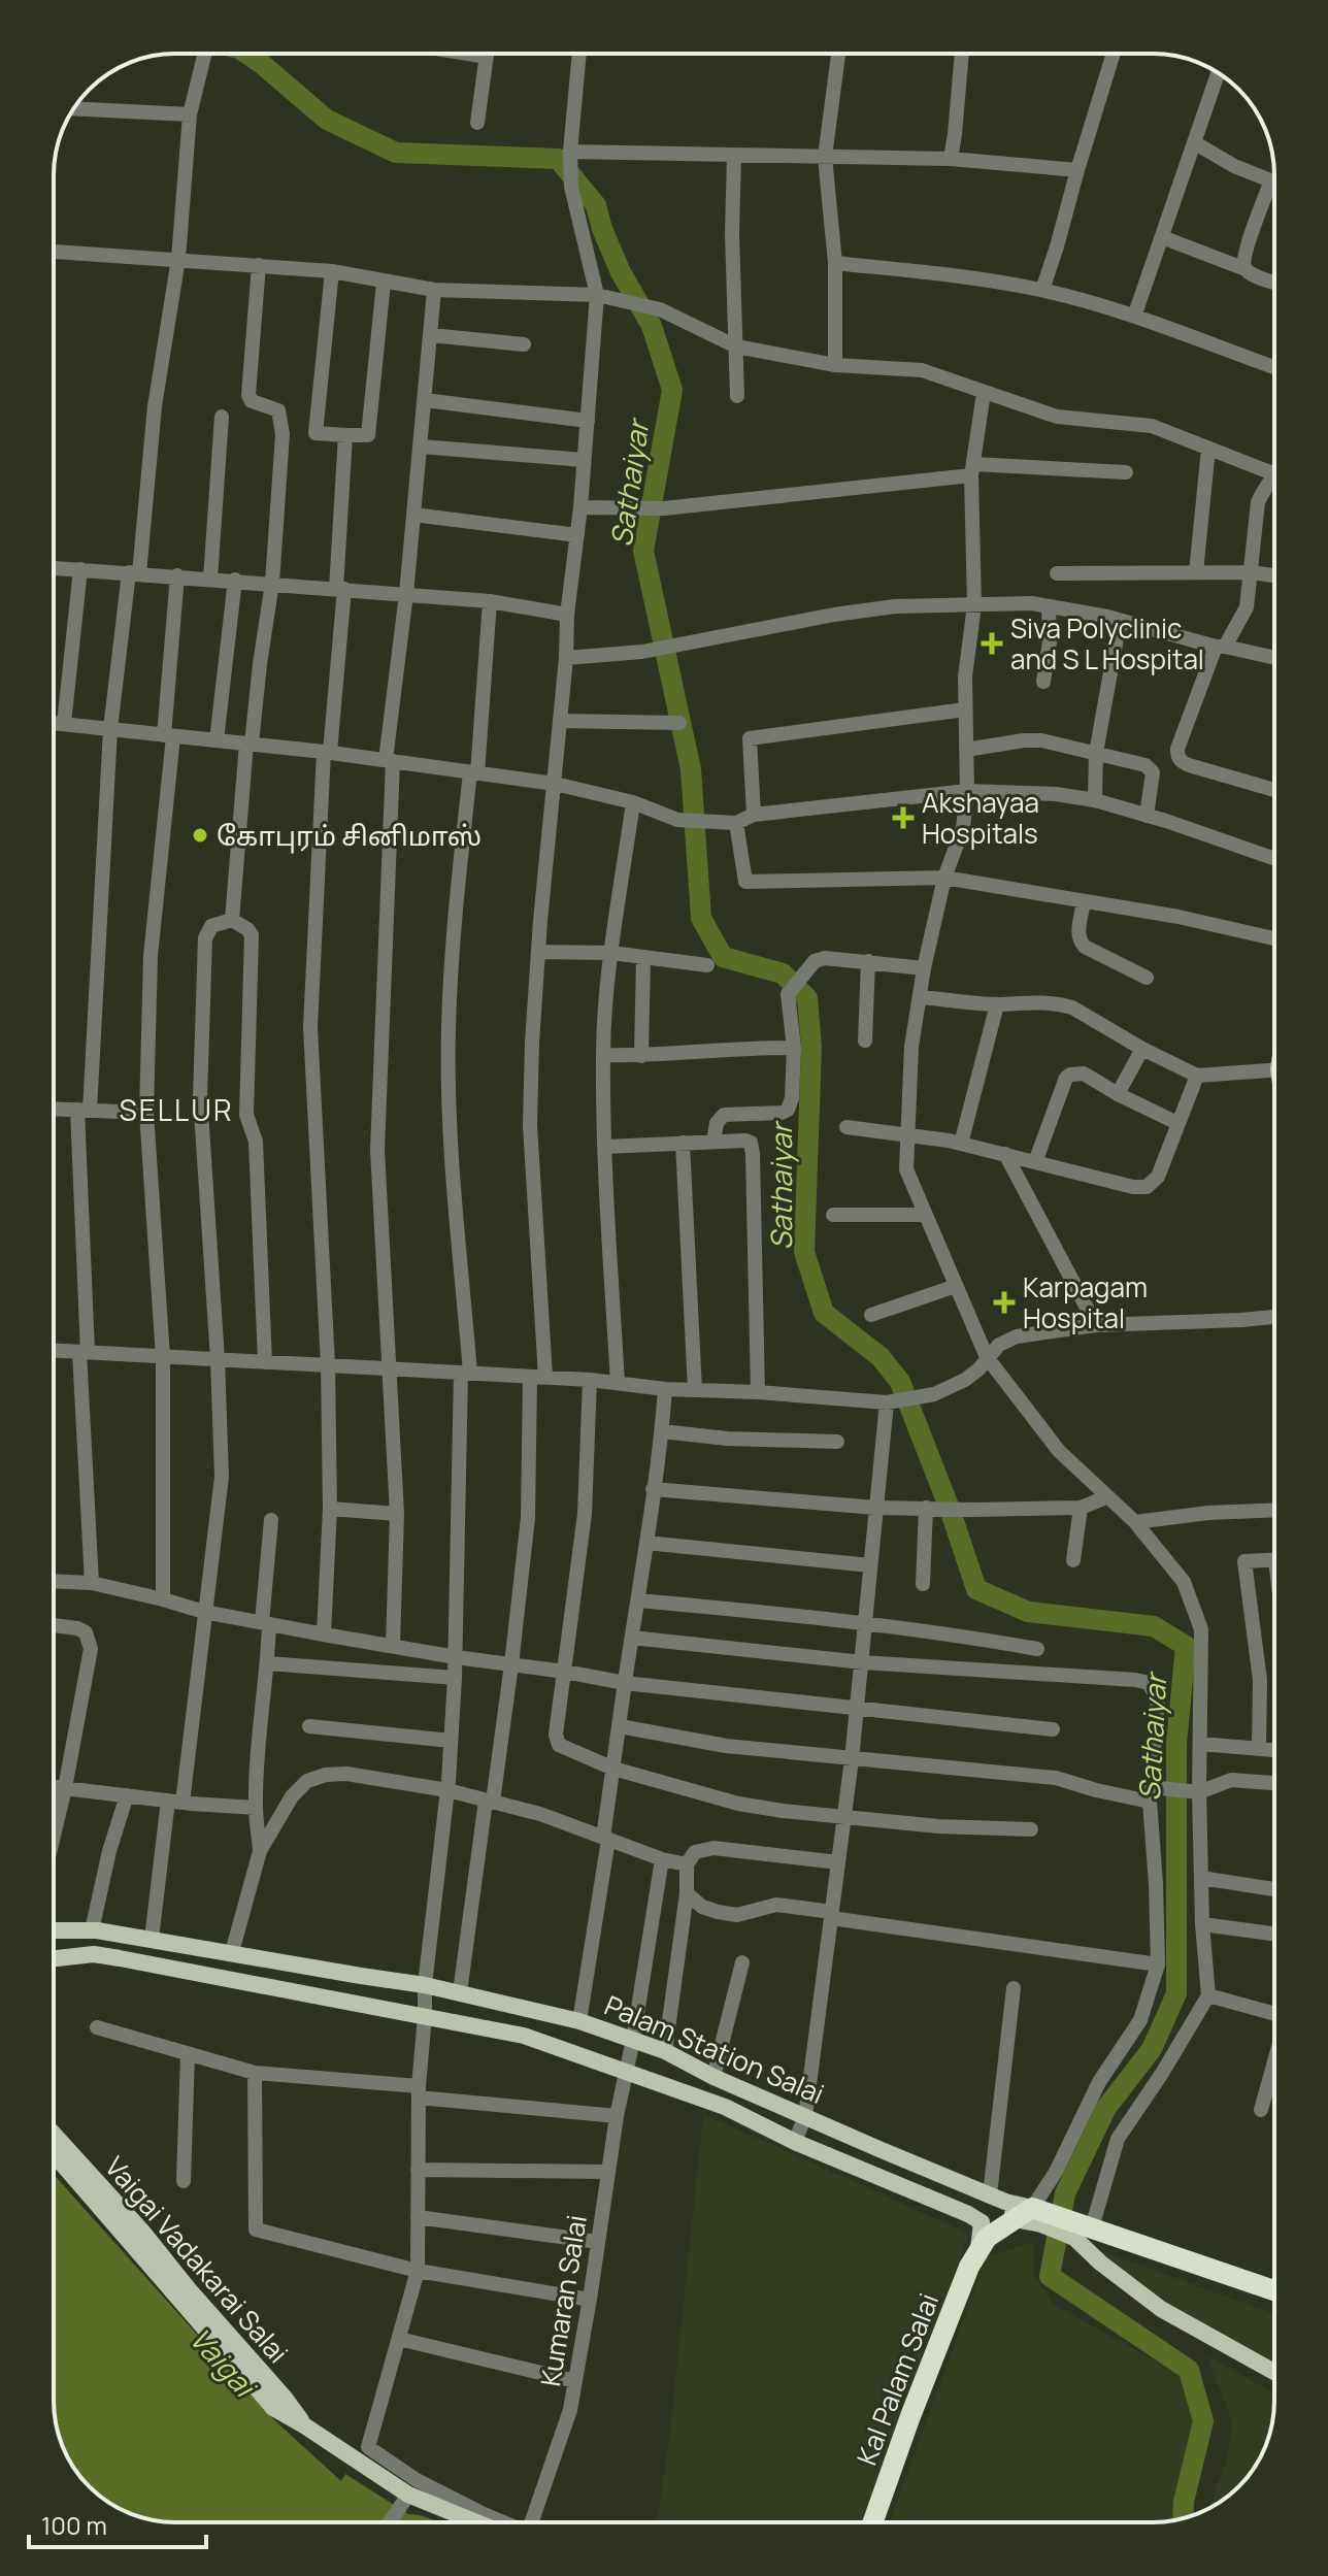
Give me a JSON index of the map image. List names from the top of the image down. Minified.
{"streets":{"highway":["Palam Station Salai","Kal Palam Salai"],"main road":["Vaigai Vadakarai Salai"],"street":["Kumaran Salai"]},"crossings":[["Palam Station Salai","Kumaran Salai"],["Palam Station Salai","Kal Palam Salai"]],"districts":["SELLUR"],"water":["Sathaiyar","Vaigai"],"places":{"health":["Siva Polyclinic and S L Hospital","Akshayaa Hospitals","Karpagam Hospital"],"other":["கோபுரம் சினிமாஸ்"]},"scale_bar":"100 m"}
